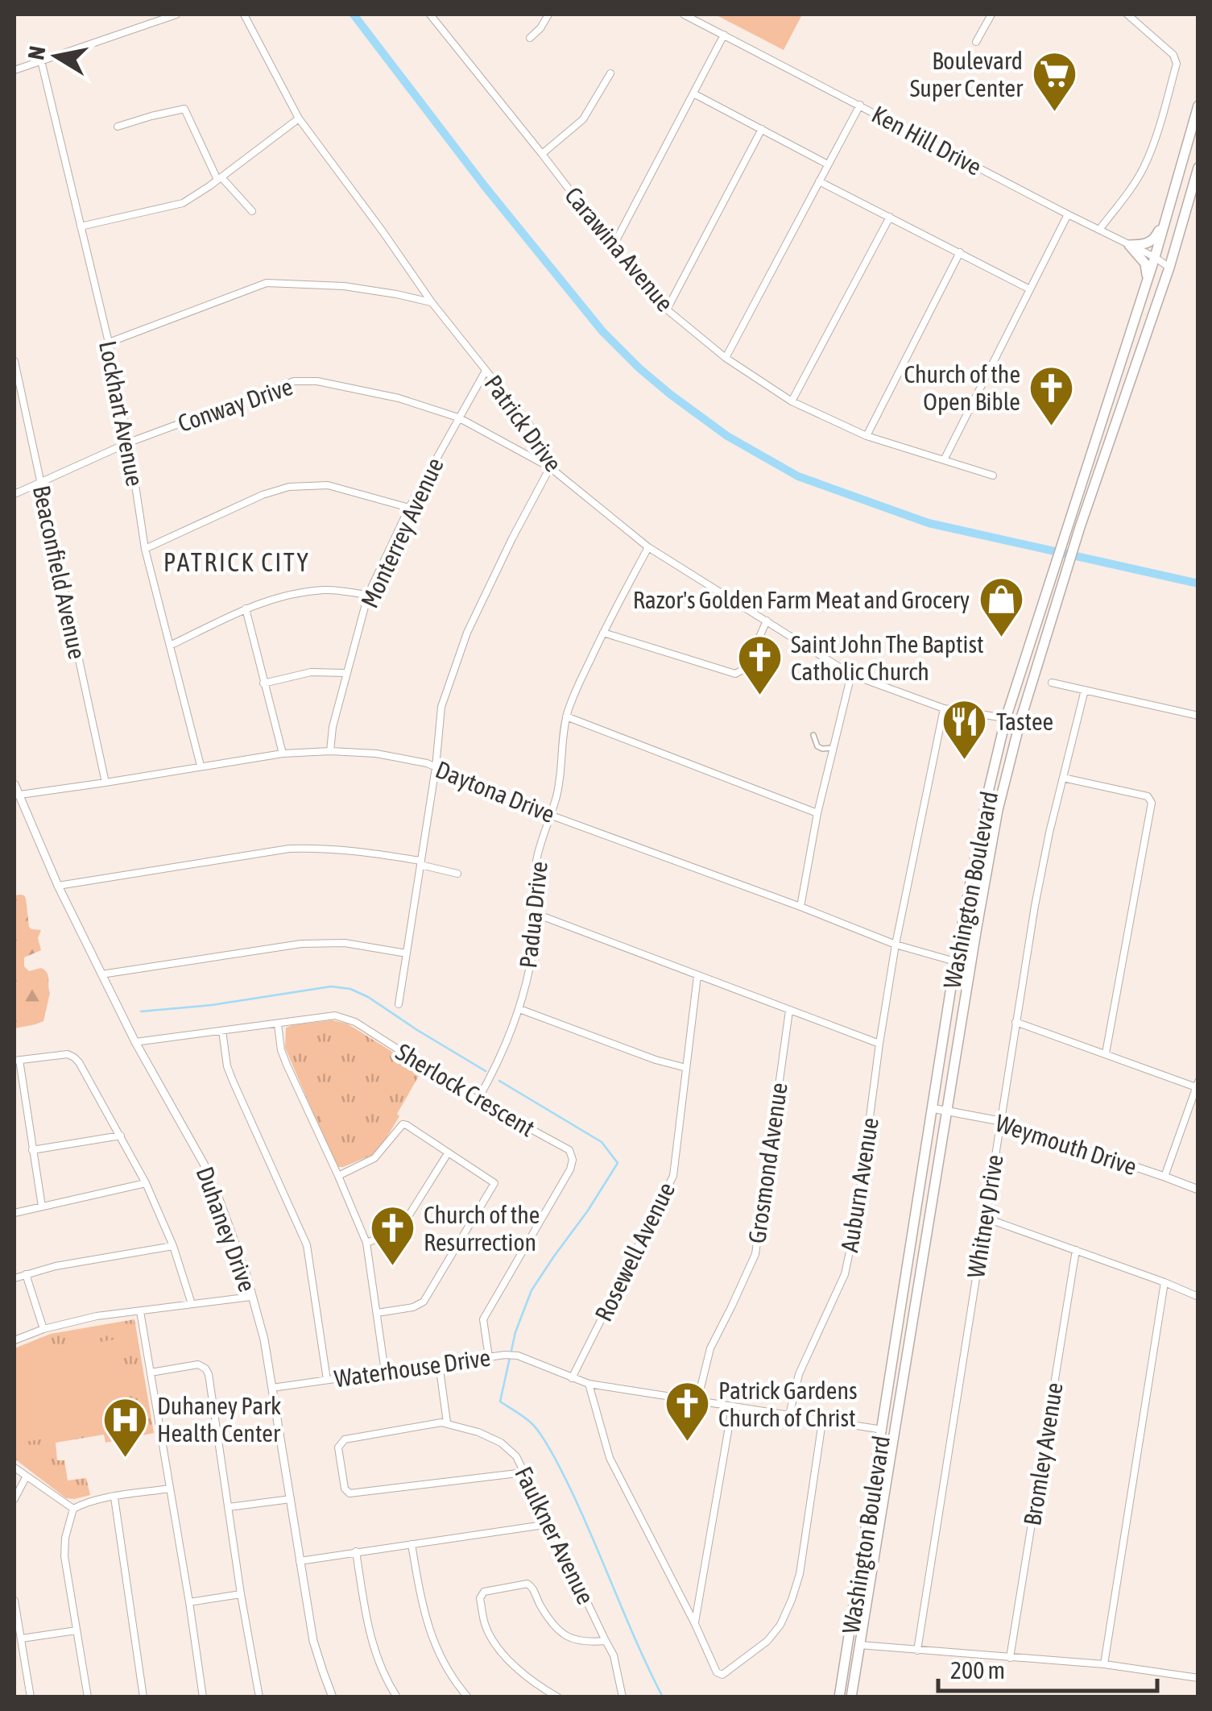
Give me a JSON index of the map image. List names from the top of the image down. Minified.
{"streets":{"highway":["Washington Boulevard"],"street":["Ken Hill Drive","Carawina Avenue","Conway Drive","Lockhart Avenue","Patrick Drive","Monterrey Avenue","Beaconfield Avenue","Daytona Drive","Padua Drive","Sherlock Crescent","Weymouth Drive","Grosmond Avenue","Auburn Avenue","Whitney Drive","Duhaney Drive","Rosewell Avenue","Waterhouse Drive","Bromley Avenue","Faulkner Avenue"]},"crossings":[["Ken Hill Drive","Washington Boulevard"],["Conway Drive","Lockhart Avenue"],["Conway Drive","Patrick Drive"],["Conway Drive","Monterrey Avenue"],["Conway Drive","Beaconfield Avenue"],["Lockhart Avenue","Daytona Drive"],["Patrick Drive","Monterrey Avenue"],["Patrick Drive","Washington Boulevard"],["Patrick Drive","Padua Drive"],["Patrick Drive","Auburn Avenue"],["Monterrey Avenue","Daytona Drive"],["Beaconfield Avenue","Daytona Drive"],["Daytona Drive","Washington Boulevard"],["Daytona Drive","Padua Drive"],["Daytona Drive","Auburn Avenue"],["Daytona Drive","Duhaney Drive"],["Washington Boulevard","Weymouth Drive"],["Washington Boulevard","Waterhouse Drive"],["Padua Drive","Sherlock Crescent"],["Sherlock Crescent","Duhaney Drive"],["Sherlock Crescent","Waterhouse Drive"],["Weymouth Drive","Whitney Drive"],["Grosmond Avenue","Waterhouse Drive"],["Auburn Avenue","Waterhouse Drive"],["Duhaney Drive","Waterhouse Drive"],["Rosewell Avenue","Waterhouse Drive"]],"districts":["PATRICK CITY"],"places":{"supermarket":["Boulevard Super Center"],"church":["Church of the Open Bible","Saint John The Baptist Catholic Church","Church of the Resurrection","Patrick Gardens Church of Christ"],"shop":["Razor's Golden Farm Meat and Grocery"],"restaurant":["Tastee"],"hospital":["Duhaney Park Health Center"]},"scale_bar":"200 m","north":"left"}
